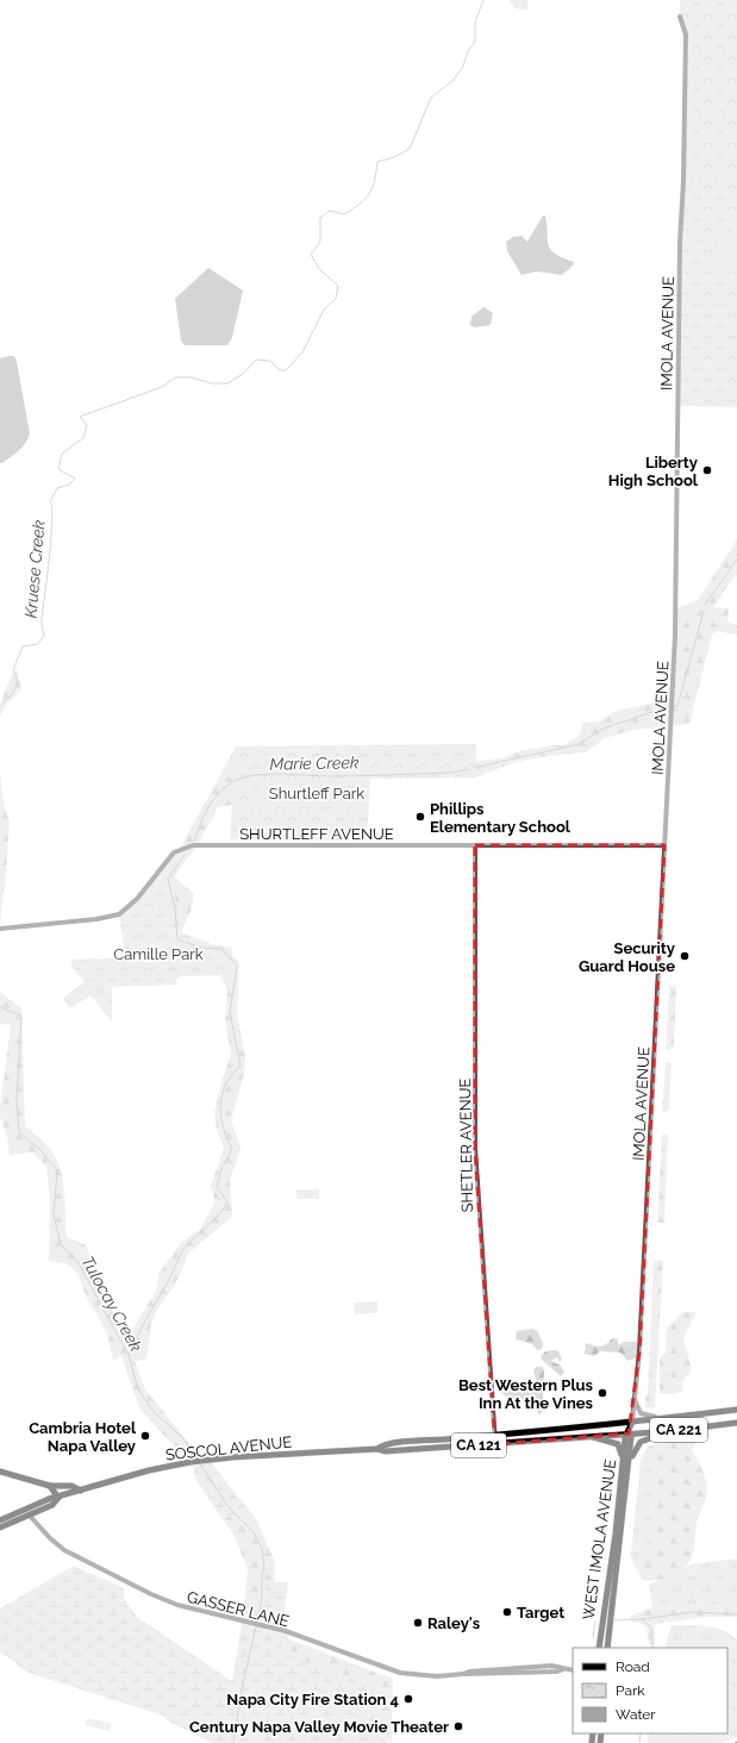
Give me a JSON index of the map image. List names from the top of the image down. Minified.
{"streets":{"main road":["CA 221","CA 121","SOSCOL AVENUE","WEST IMOLA AVENUE"],"street":["IMOLA AVENUE","SHURTLEFF AVENUE","SHETLER AVENUE","GASSER LANE"]},"crossings":[["IMOLA AVENUE","SHURTLEFF AVENUE"],["IMOLA AVENUE","CA 221"],["IMOLA AVENUE","SOSCOL AVENUE"],["IMOLA AVENUE","WEST IMOLA AVENUE"],["SHURTLEFF AVENUE","SHETLER AVENUE"],["SHETLER AVENUE","SOSCOL AVENUE"],["CA 221","SOSCOL AVENUE"],["CA 221","WEST IMOLA AVENUE"],["SOSCOL AVENUE","WEST IMOLA AVENUE"],["SOSCOL AVENUE","GASSER LANE"]],"water":["Kruese Creek","Marie Creek","Tulocay Creek"],"parks":["Shurtleff Park","Camille Park"],"places":["Liberty High School","Phillips Elementary School","Security Guard House","Best Western Plus Inn At the Vines","Cambria Hotel Napa Valley","Target","Raley's","Napa City Fire Station 4","Century Napa Valley Movie Theater"],"legend":["Road","Park","Water"]}
